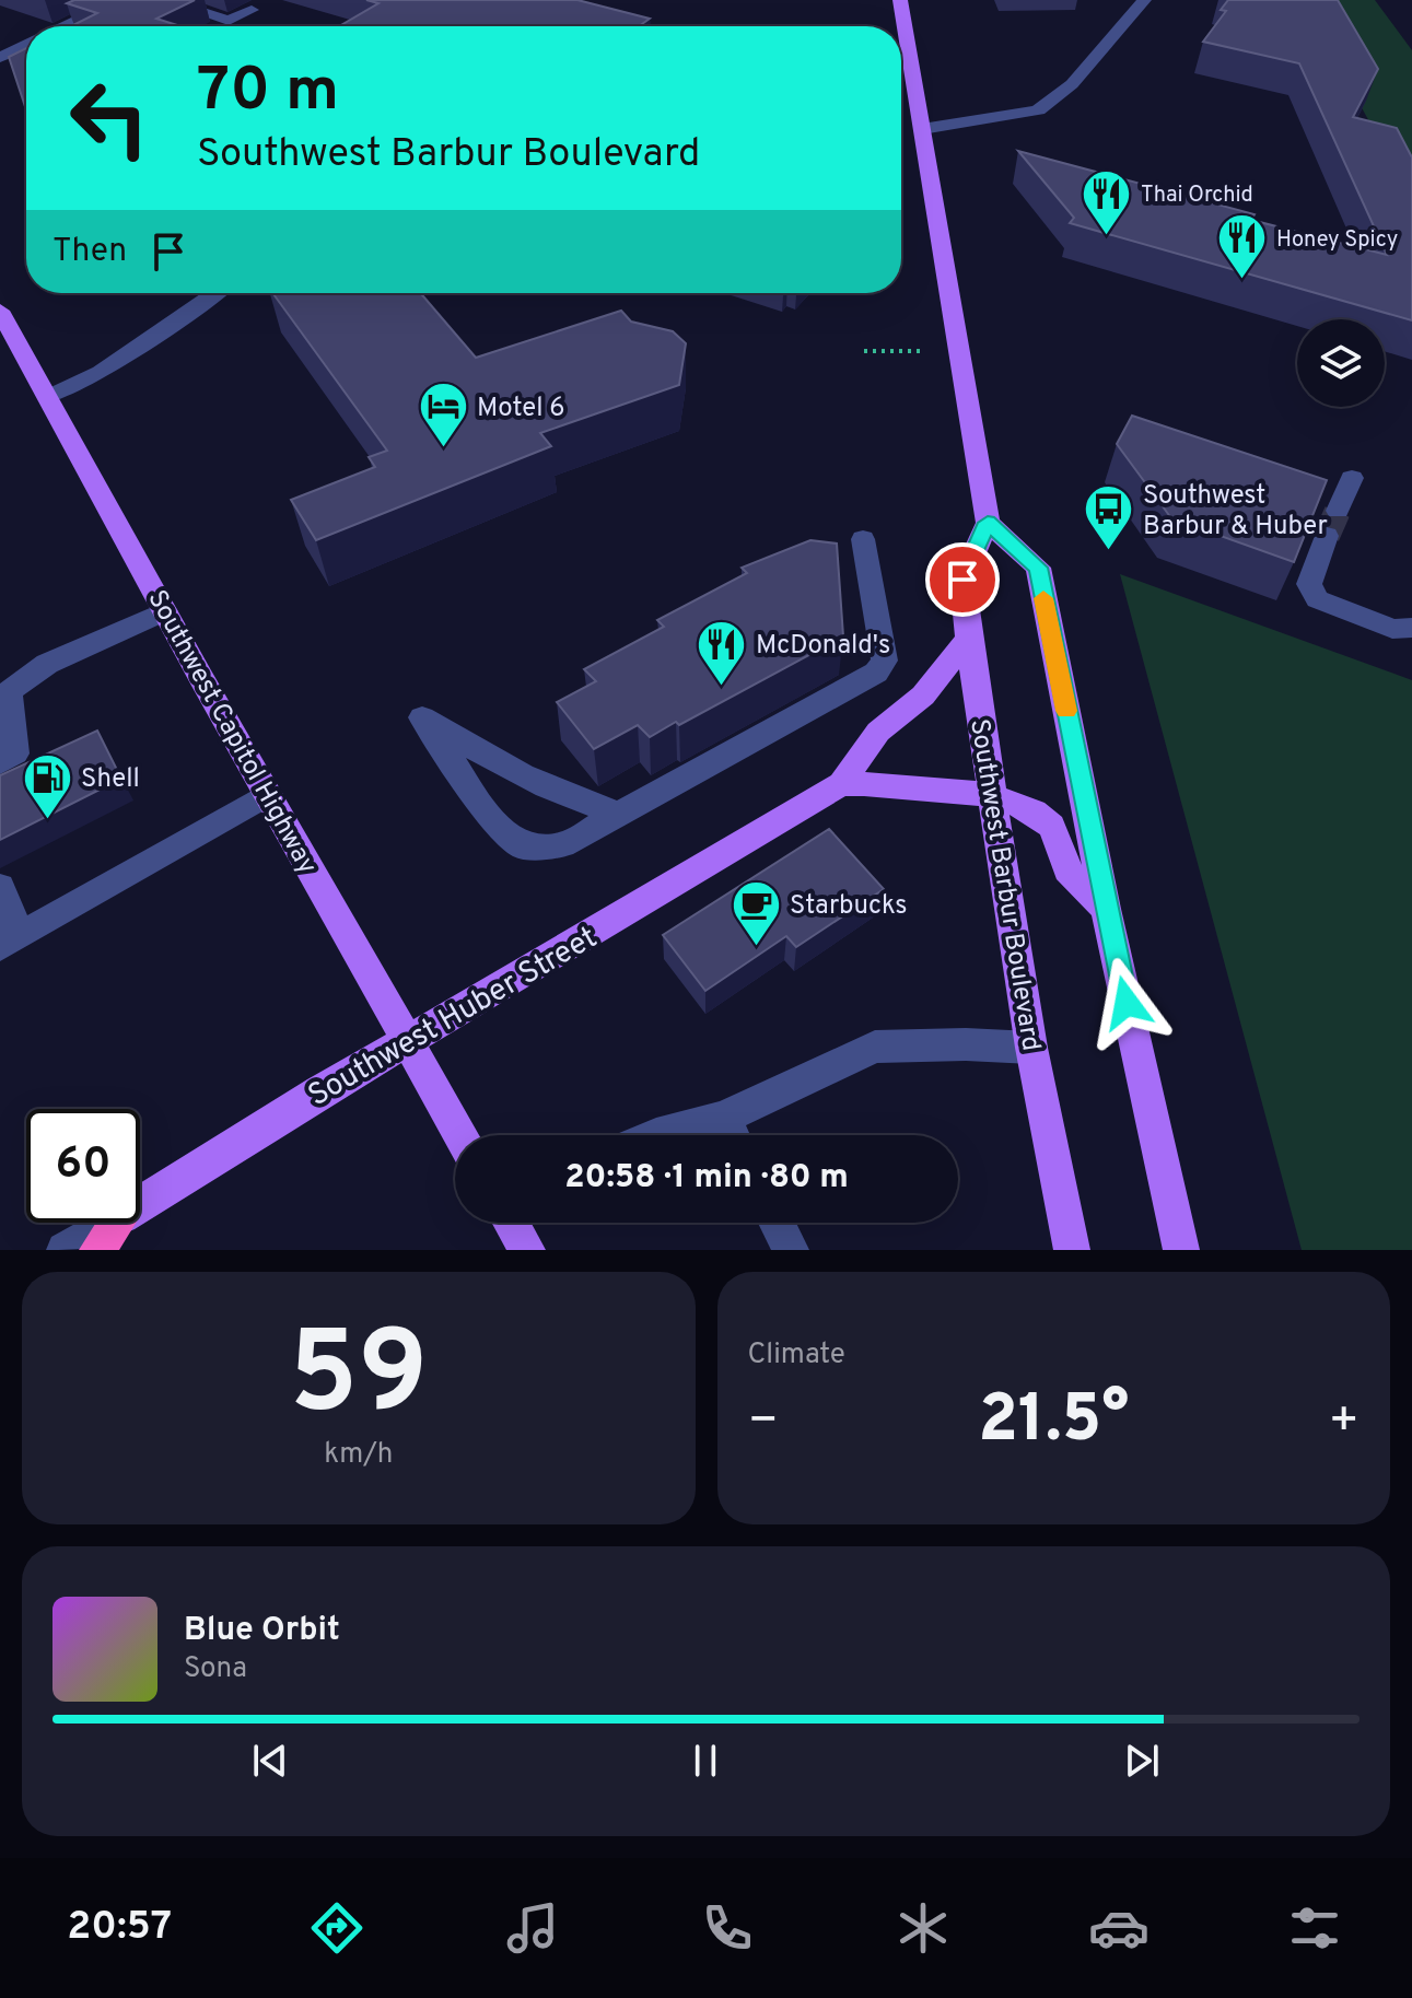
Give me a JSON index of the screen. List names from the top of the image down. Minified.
{"streets":{"main road":["Southwest Capitol Highway","Southwest Barbur Boulevard","Southwest Huber Street"]},"crossings":[["Southwest Capitol Highway","Southwest Huber Street"]],"places":{"restaurant":["Thai Orchid","Honey Spicy","McDonald's"],"hotel":["Motel 6"],"bus stop":["Southwest Barbur & Huber"],"fuel station":["Shell"],"cafe":["Starbucks"]},"page":{"turn":["70 m","Southwest Barbur Boulevard"],"then":"Then","limit":"60","trip":"20:58 · 1 min · 80 m","tile":[["59","km/h"],"Climate"],"heat":["−","21.5°","+"],"song":["Blue Orbit","Sona"],"tabs":"20:57"}}
